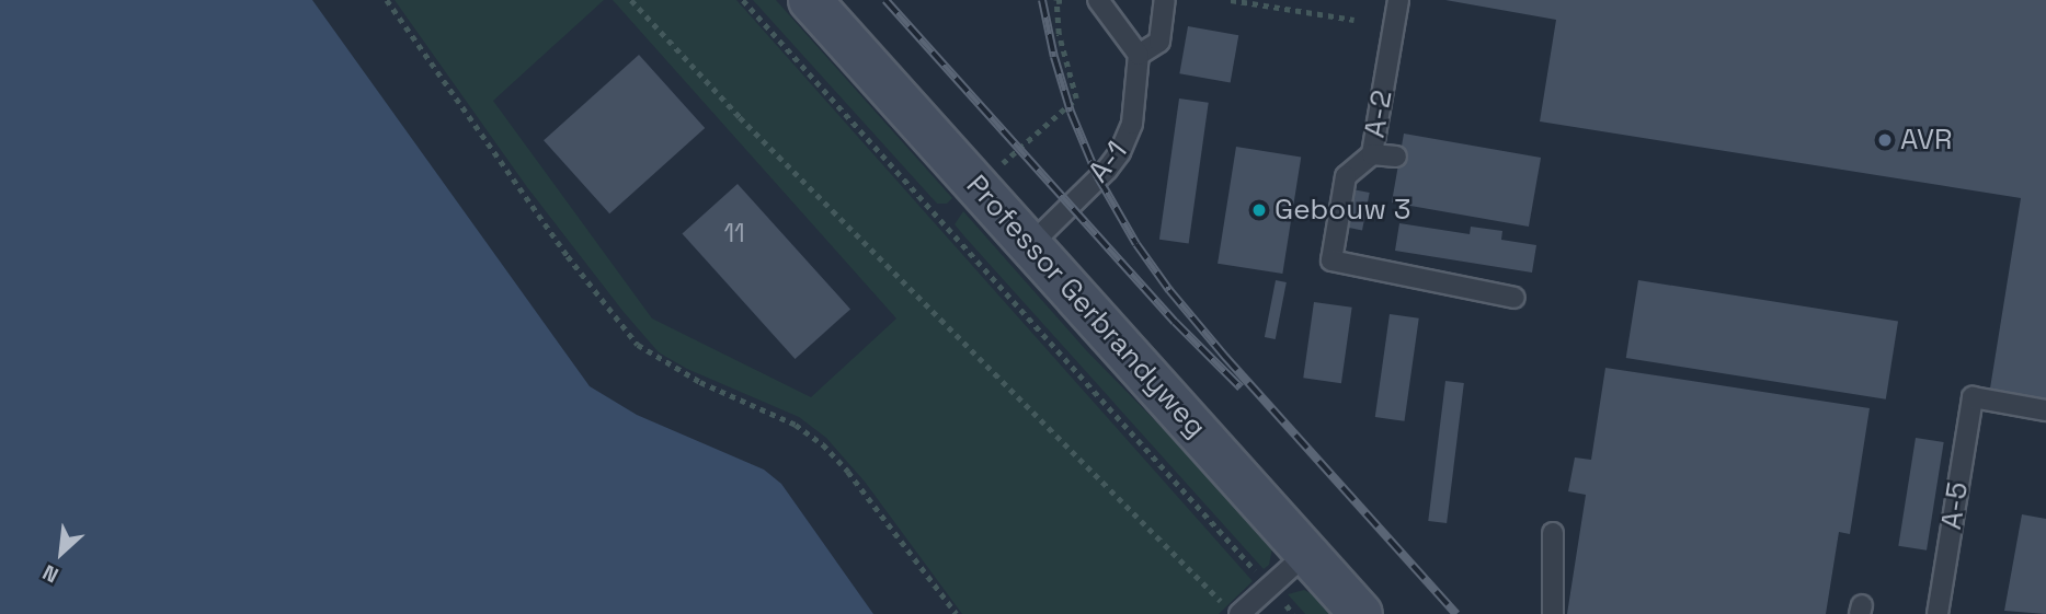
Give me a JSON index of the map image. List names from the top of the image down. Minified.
{"streets":{"street":["Professor Gerbrandyweg"],"lane":["A-2","A-1","A-5"]},"crossings":[["A-1","Professor Gerbrandyweg"]],"places":["AVR","Gebouw 3"],"house_numbers":["11"],"north":"bottom left"}
